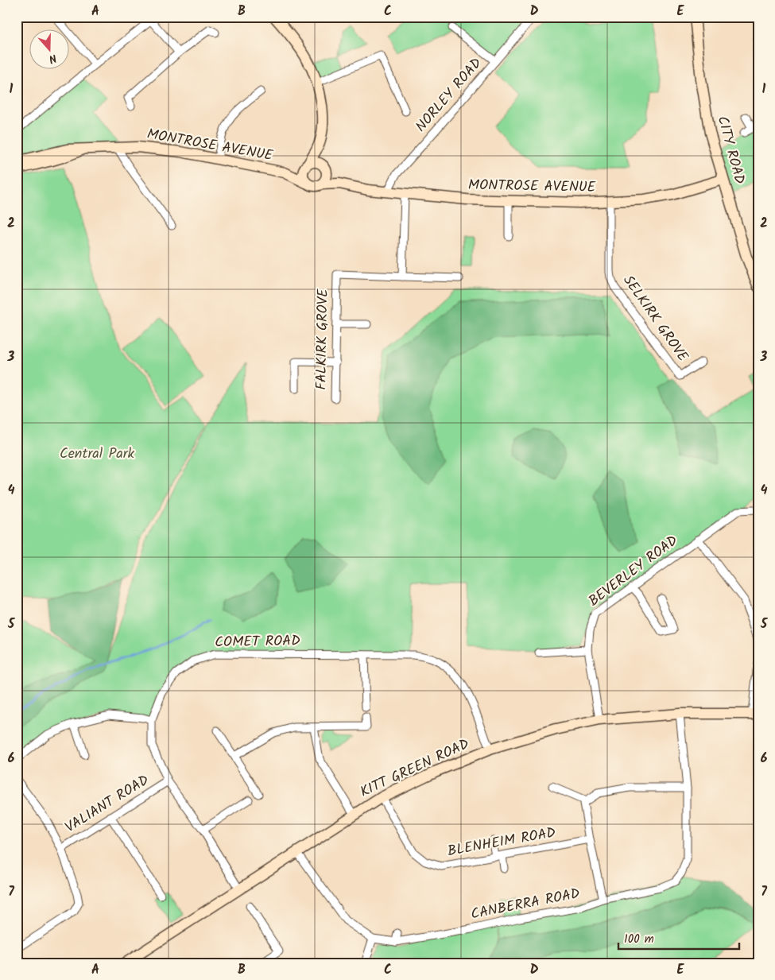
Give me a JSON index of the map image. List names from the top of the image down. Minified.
{"streets":{"street":["NORLEY ROAD","MONTROSE AVENUE","CITY ROAD","SELKIRK GROVE","FALKIRK GROVE","BEVERLEY ROAD","COMET ROAD","KITT GREEN ROAD","VALIANT ROAD","BLENHEIM ROAD","CANBERRA ROAD"]},"crossings":[["NORLEY ROAD","MONTROSE AVENUE"],["MONTROSE AVENUE","CITY ROAD"],["MONTROSE AVENUE","SELKIRK GROVE"],["BEVERLEY ROAD","KITT GREEN ROAD"],["COMET ROAD","KITT GREEN ROAD"],["COMET ROAD","VALIANT ROAD"],["KITT GREEN ROAD","BLENHEIM ROAD"],["KITT GREEN ROAD","CANBERRA ROAD"]],"parks":["Central Park"],"scale_bar":"100 m","north":"bottom","grid":{"columns":["A","B","C","D","E"],"rows":["1","2","3","4","5","6","7"]}}
